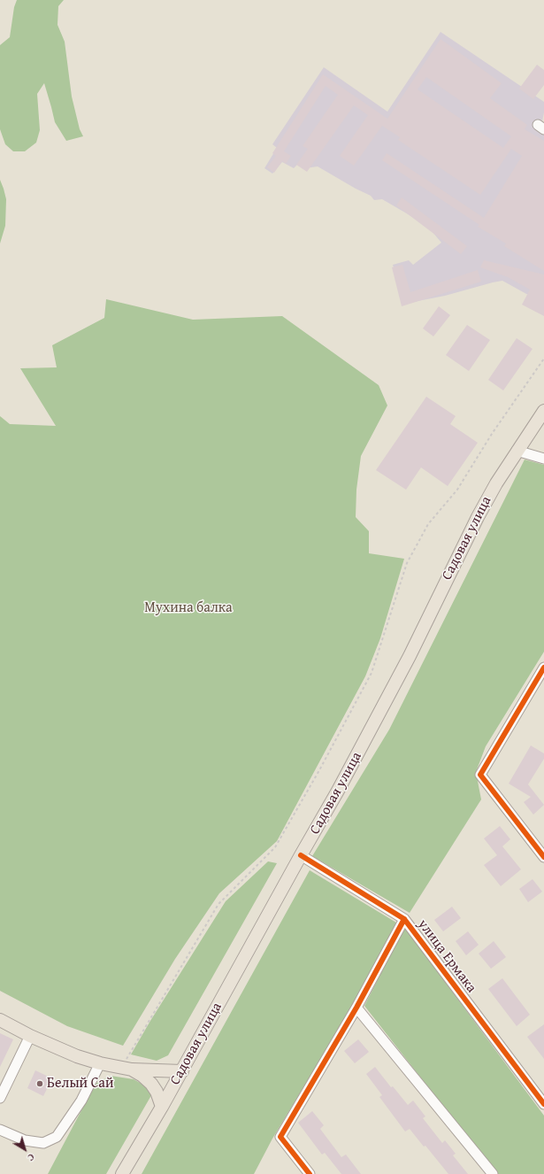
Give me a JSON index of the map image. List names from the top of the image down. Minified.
{"streets":{"main road":["Садовая улица"],"street":["улица Ермака"]},"crossings":[["Садовая улица","улица Ермака"]],"parks":["Мухина балка"],"places":["Белый Сай"],"north":"bottom right"}
